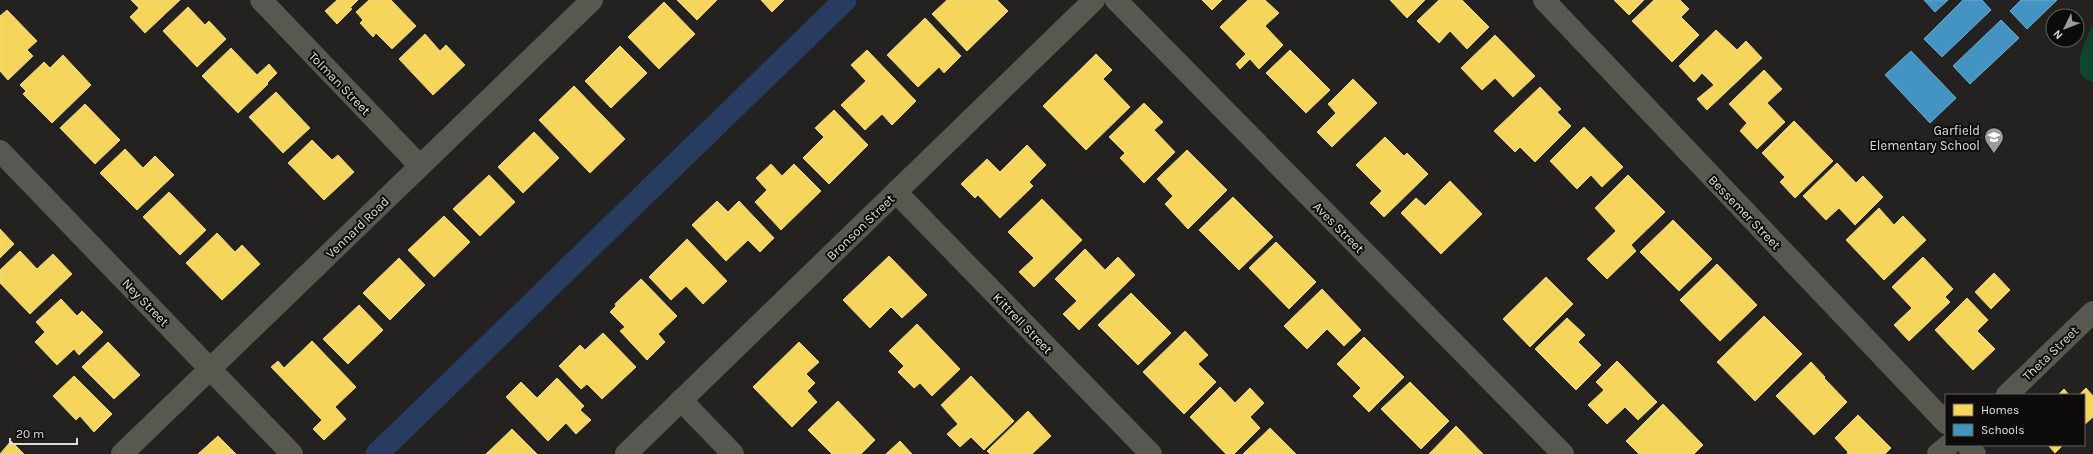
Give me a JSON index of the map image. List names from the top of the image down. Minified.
{"streets":{"street":["Tolman Street","Bessemer Street","Vennard Road","Bronson Street","Aves Street","Ney Street","Kittrell Street","Theta Street"]},"crossings":[["Tolman Street","Vennard Road"],["Vennard Road","Ney Street"],["Bronson Street","Kittrell Street"]],"places":{"school or university":["Garfield Elementary School"]},"legend":["Homes","Schools"],"scale_bar":"20 m","north":"bottom left"}
